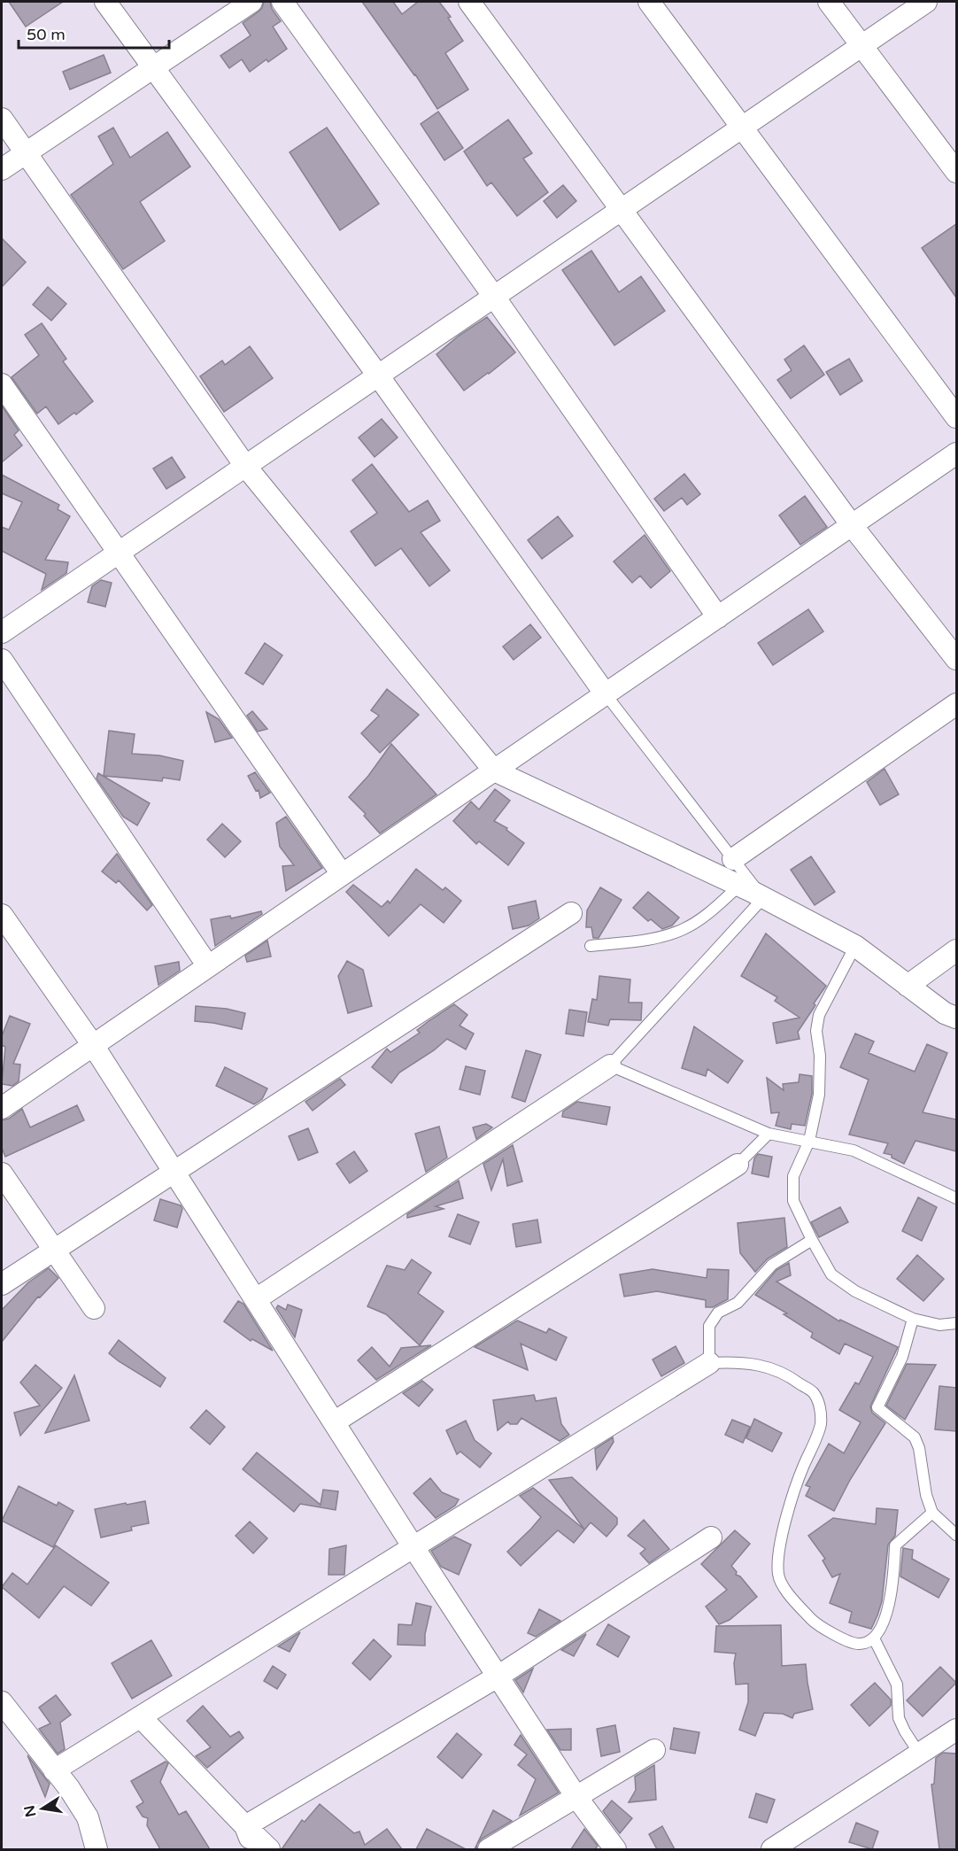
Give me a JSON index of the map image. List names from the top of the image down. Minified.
{"scale_bar":"50 m","north":"left"}
